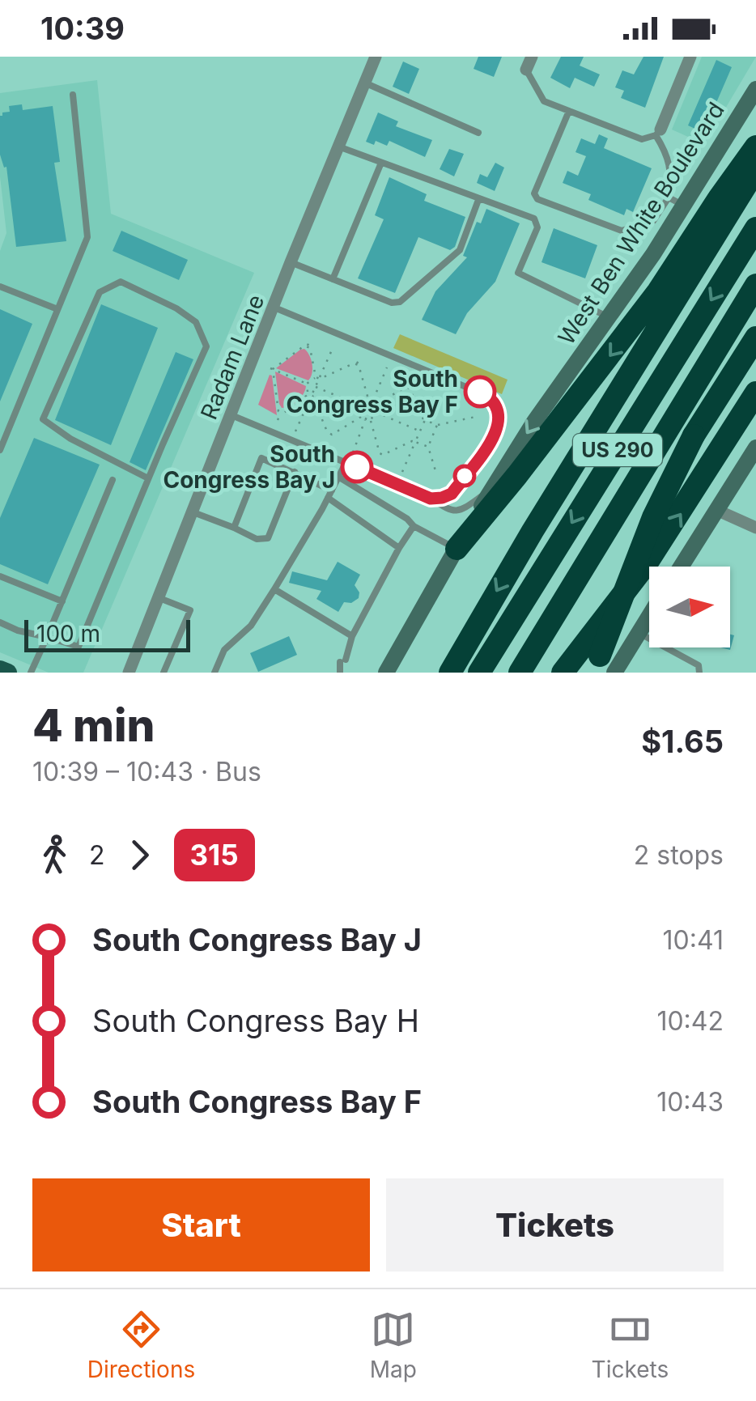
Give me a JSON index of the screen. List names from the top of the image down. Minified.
{"streets":{"highway":["US 290"],"main road":["West Ben White Boulevard"],"street":["Radam Lane"]},"places":["South Congress Bay F","South Congress Bay J"],"lines":["bus line 315"],"scale_bar":"100 m","north":"right","page":{"status":"10:39","scale":"100 m","heading":["4 min","10:39 – 10:43 · Bus","$1.65"],"legs":["2","315","2 stops"],"list":[{"name":"South Congress Bay J","value":"10:41"},{"name":"South Congress Bay H","value":"10:42"},{"name":"South Congress Bay F","value":"10:43"}],"buttons":["Start","Tickets"],"tabs":["Directions","Map","Tickets"]}}
